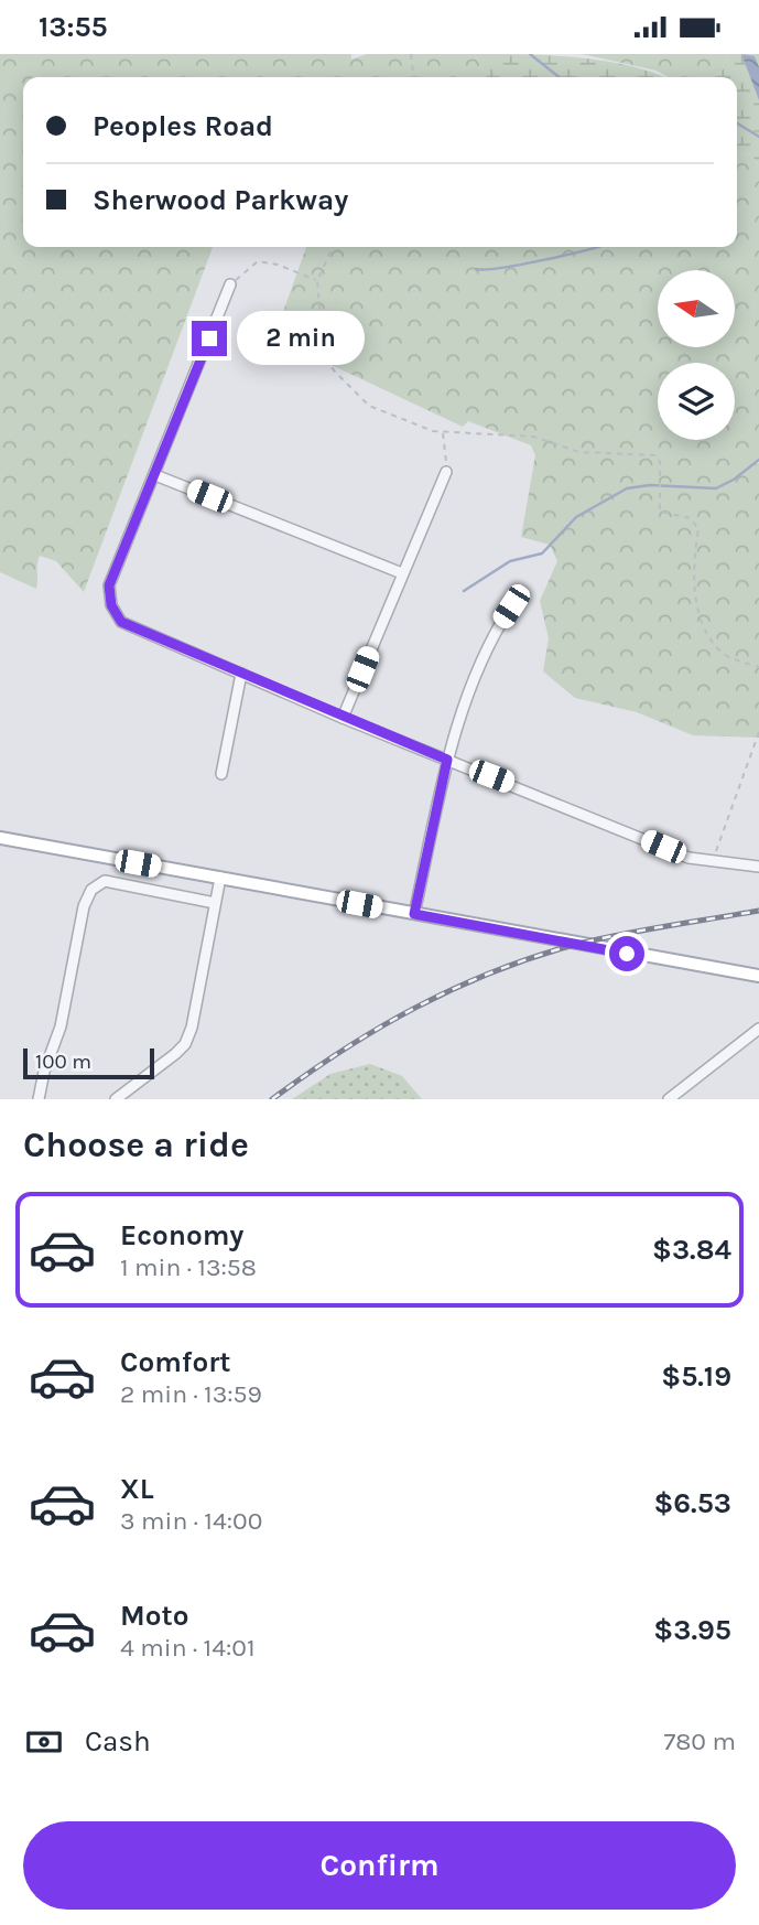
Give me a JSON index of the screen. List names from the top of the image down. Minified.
{"scale_bar":"100 m","north":"left","page":{"status":"13:55","banner":["Peoples Road","Sherwood Parkway"],"bubble":"2 min","scale":"100 m","heading":"Choose a ride","list":[{"name":"Economy","note":"1 min · 13:58","value":"$3.84"},{"name":"Comfort","note":"2 min · 13:59","value":"$5.19"},{"name":"XL","note":"3 min · 14:00","value":"$6.53"},{"name":"Moto","note":"4 min · 14:01","value":"$3.95"}],"pay":["Cash","780 m"],"buttons":"Confirm"}}
